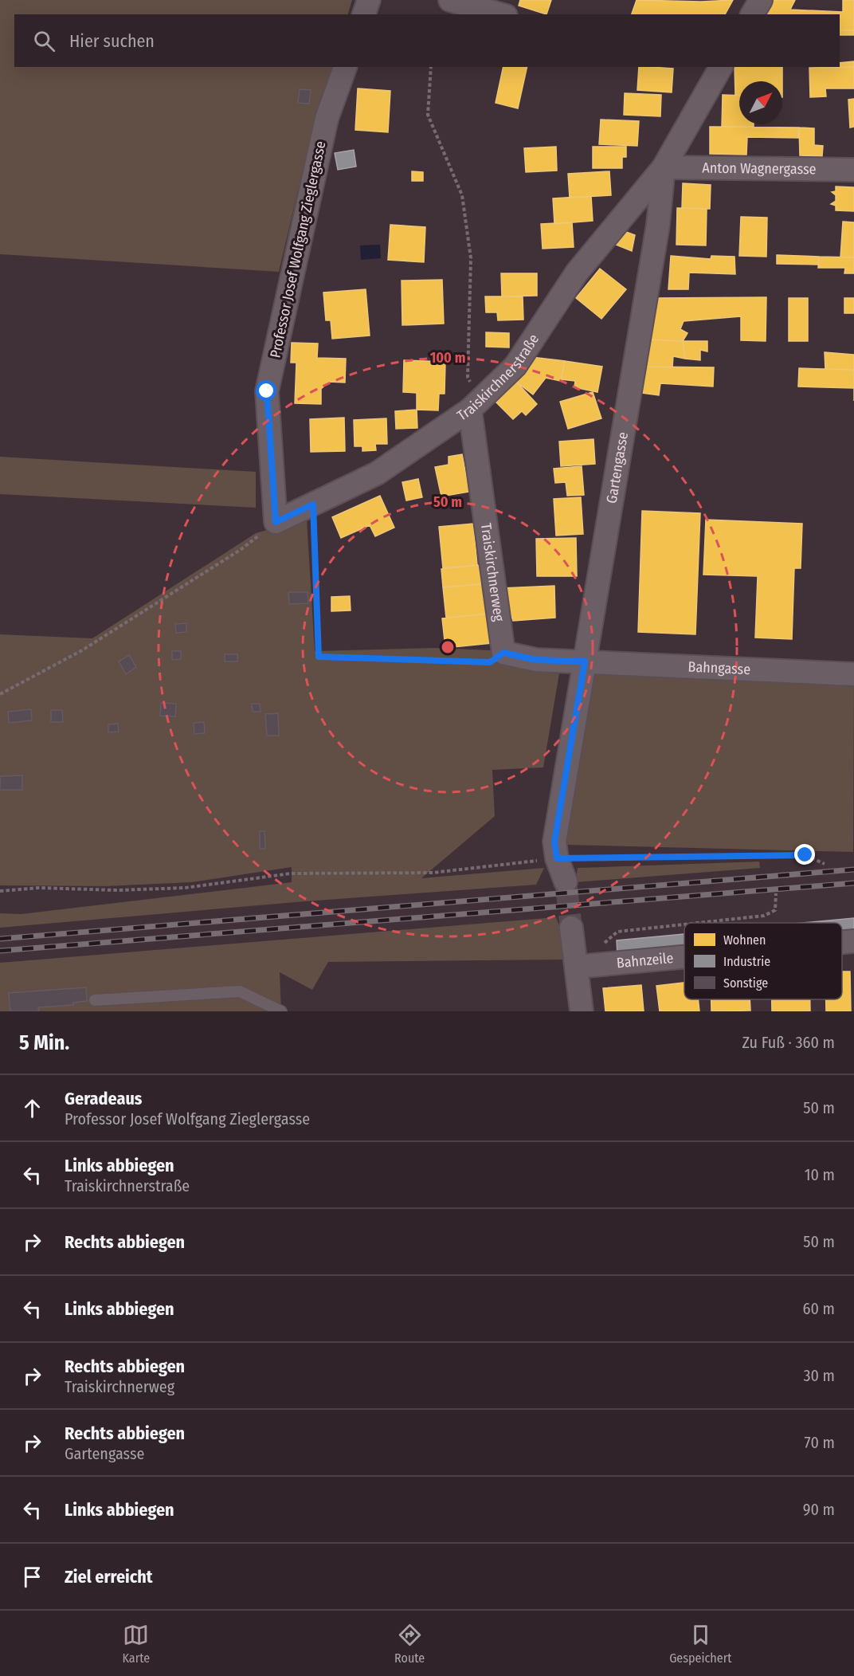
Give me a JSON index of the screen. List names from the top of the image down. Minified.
{"streets":{"street":["Anton Wagnergasse","Professor Josef Wolfgang Zieglergasse","Traiskirchnerstraße","Gartengasse","Traiskirchnerweg","Bahngasse","Bahnzeile"]},"crossings":[["Anton Wagnergasse","Traiskirchnerstraße"],["Anton Wagnergasse","Gartengasse"],["Professor Josef Wolfgang Zieglergasse","Traiskirchnerstraße"],["Traiskirchnerstraße","Gartengasse"],["Traiskirchnerstraße","Traiskirchnerweg"],["Gartengasse","Bahngasse"]],"legend":["Wohnen","Industrie","Sonstige"],"north":"top right","page":{"search":"Hier suchen","heading":["5 Min.","Zu Fuß · 360 m"],"list":[["Geradeaus","Professor Josef Wolfgang Zieglergasse","50 m"],["Links abbiegen","Traiskirchnerstraße","10 m"],["Rechts abbiegen","50 m"],["Links abbiegen","60 m"],["Rechts abbiegen","Traiskirchnerweg","30 m"],["Rechts abbiegen","Gartengasse","70 m"],["Links abbiegen","90 m"],"Ziel erreicht"],"nav":["Karte","Route","Gespeichert"]},"rings":["100 m","50 m"]}
